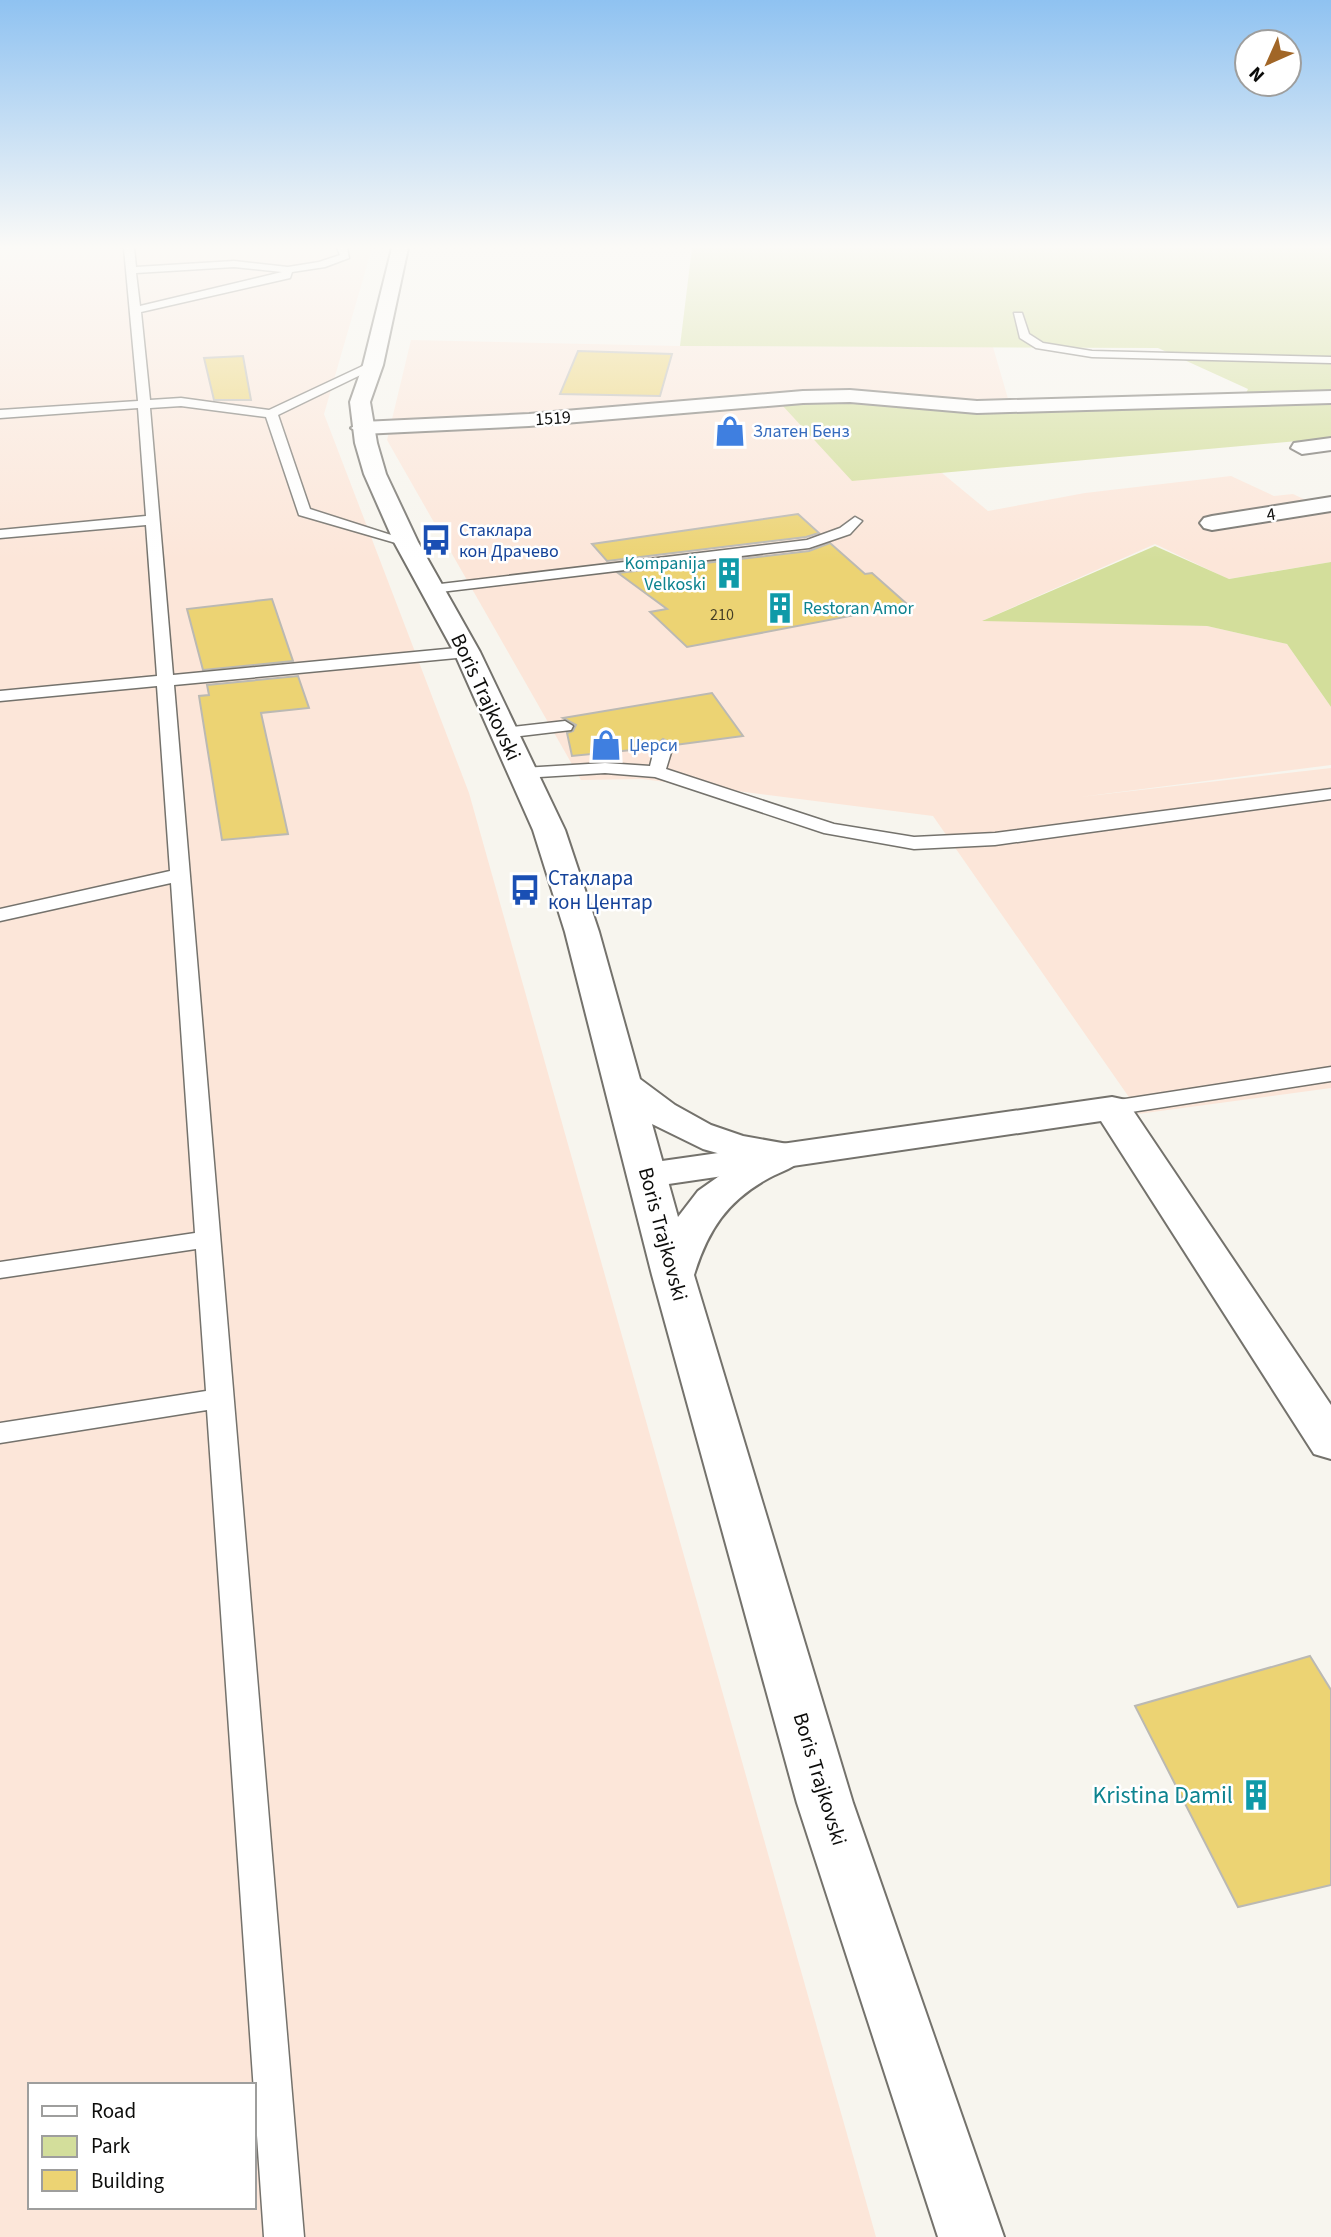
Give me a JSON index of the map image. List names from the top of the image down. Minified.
{"streets":{"main road":["1519","4","Boris Trajkovski"]},"crossings":[["1519","Boris Trajkovski"]],"places":{"shop":["Златен Бенз","Џерси"],"bus stop":["Стаклара кон Драчево","Стаклара кон Центар"],"building":["Kompanija Velkoski","Restoran Amor","Kristina Damil"]},"house_numbers":["210"],"legend":["Road","Park","Building"],"north":"bottom left"}
